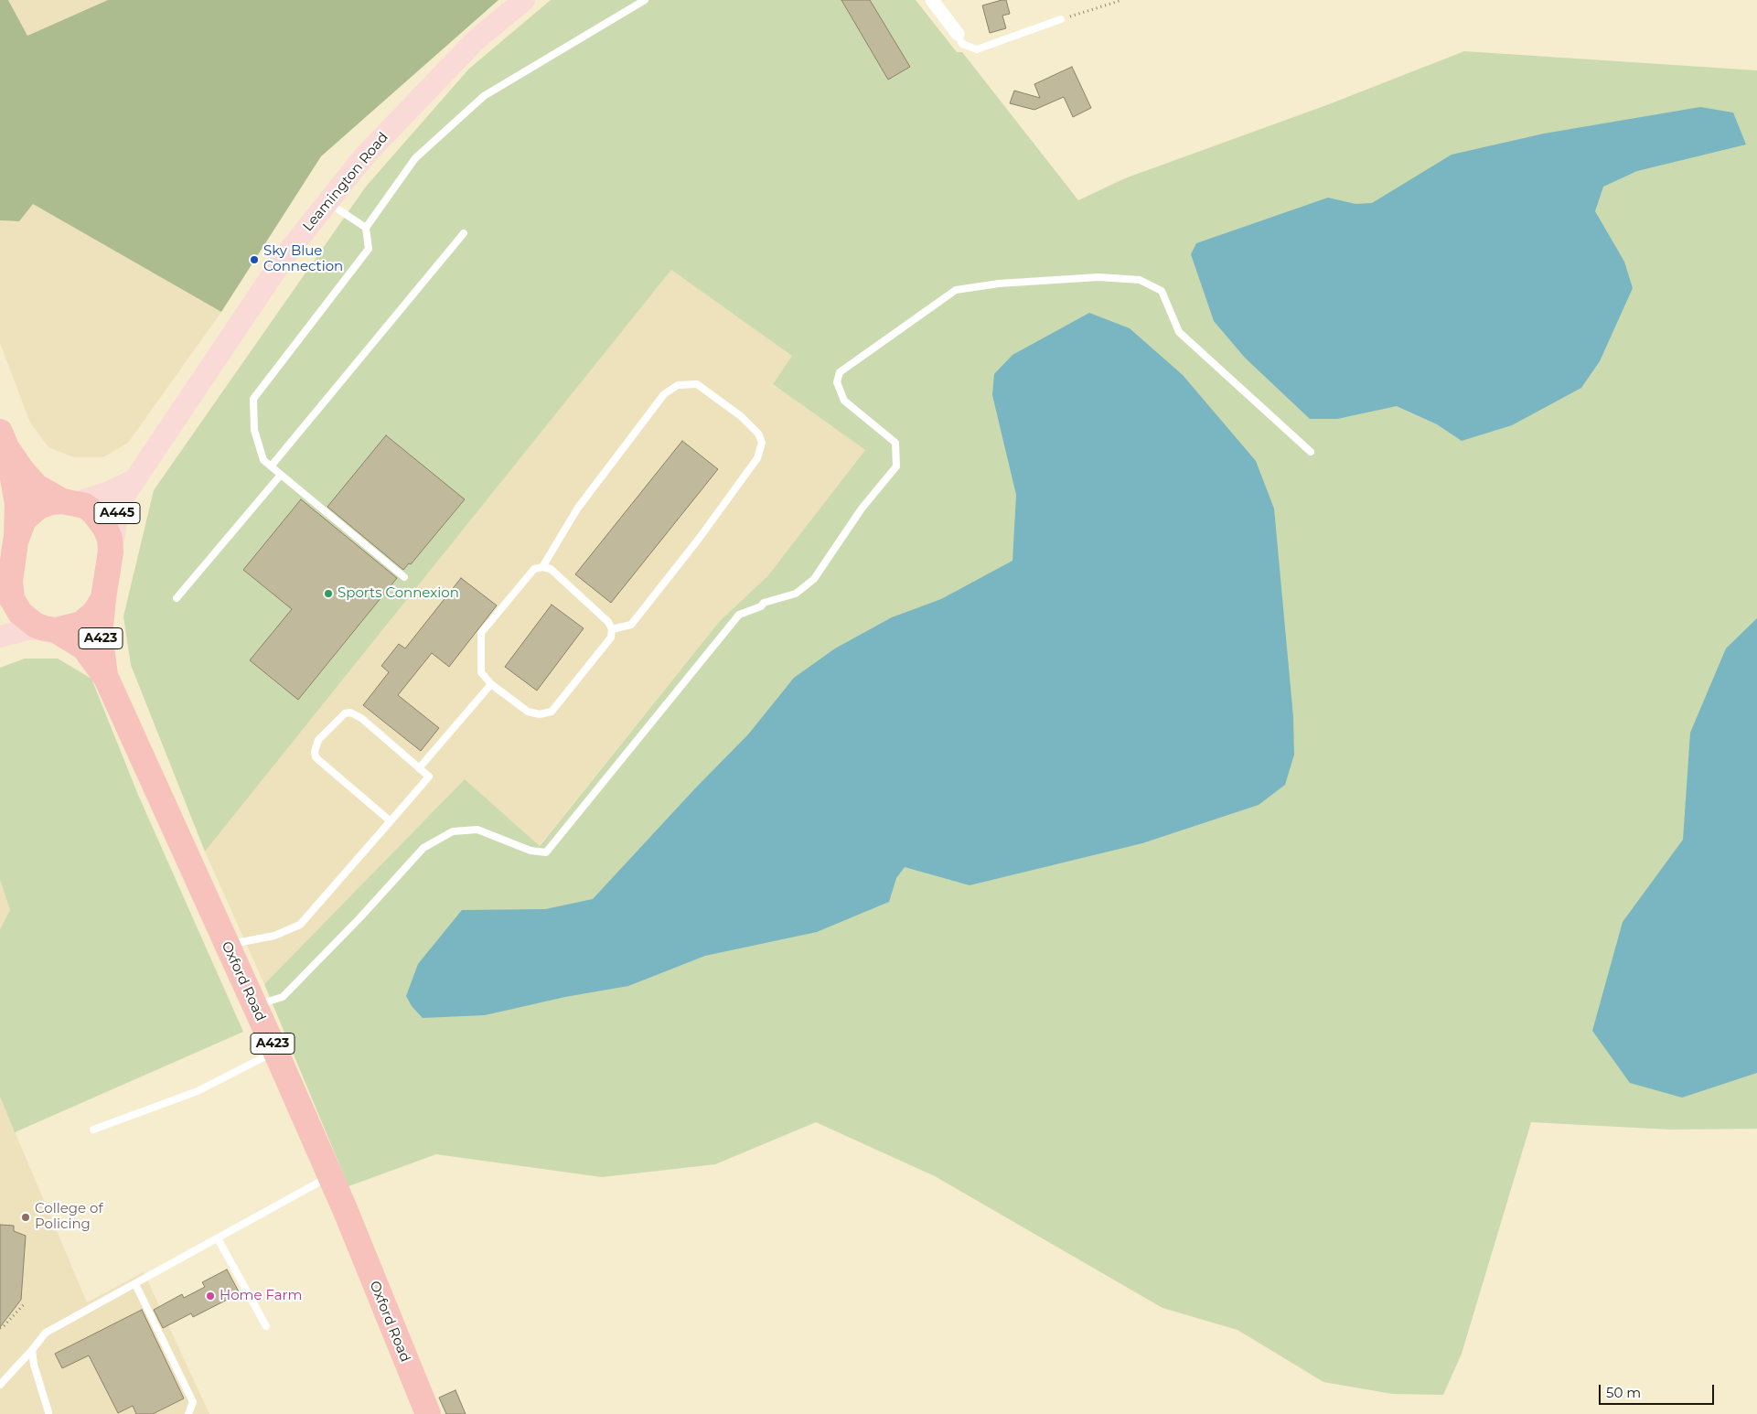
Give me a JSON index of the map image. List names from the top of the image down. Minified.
{"streets":{"highway":["A423","Oxford Road"],"main road":["Leamington Road","A445"]},"crossings":[["Leamington Road","A445"],["Leamington Road","Oxford Road"],["A445","Oxford Road"]],"places":["Sky Blue Connection","Sports Connexion","College of Policing","Home Farm"],"scale_bar":"50 m"}
